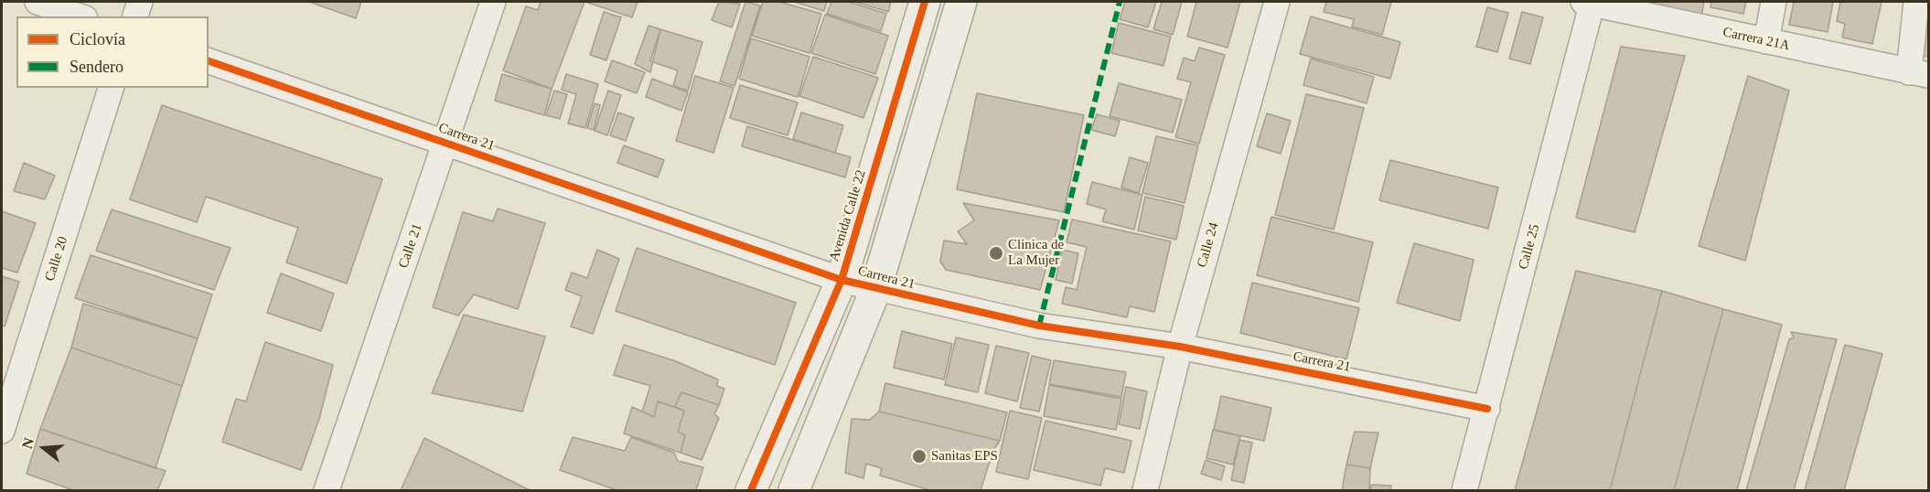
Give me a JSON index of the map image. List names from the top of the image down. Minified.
{"streets":{"street":["Carrera 21A","Carrera 21","Avenida Calle 22","Calle 24","Calle 21","Calle 25","Calle 20"]},"crossings":[["Carrera 21A","Calle 25"],["Carrera 21","Avenida Calle 22"],["Carrera 21","Calle 24"],["Carrera 21","Calle 21"],["Carrera 21","Calle 25"]],"places":["Clinica de La Mujer","Sanitas EPS"],"legend":["Ciclovía","Sendero"],"north":"left"}
